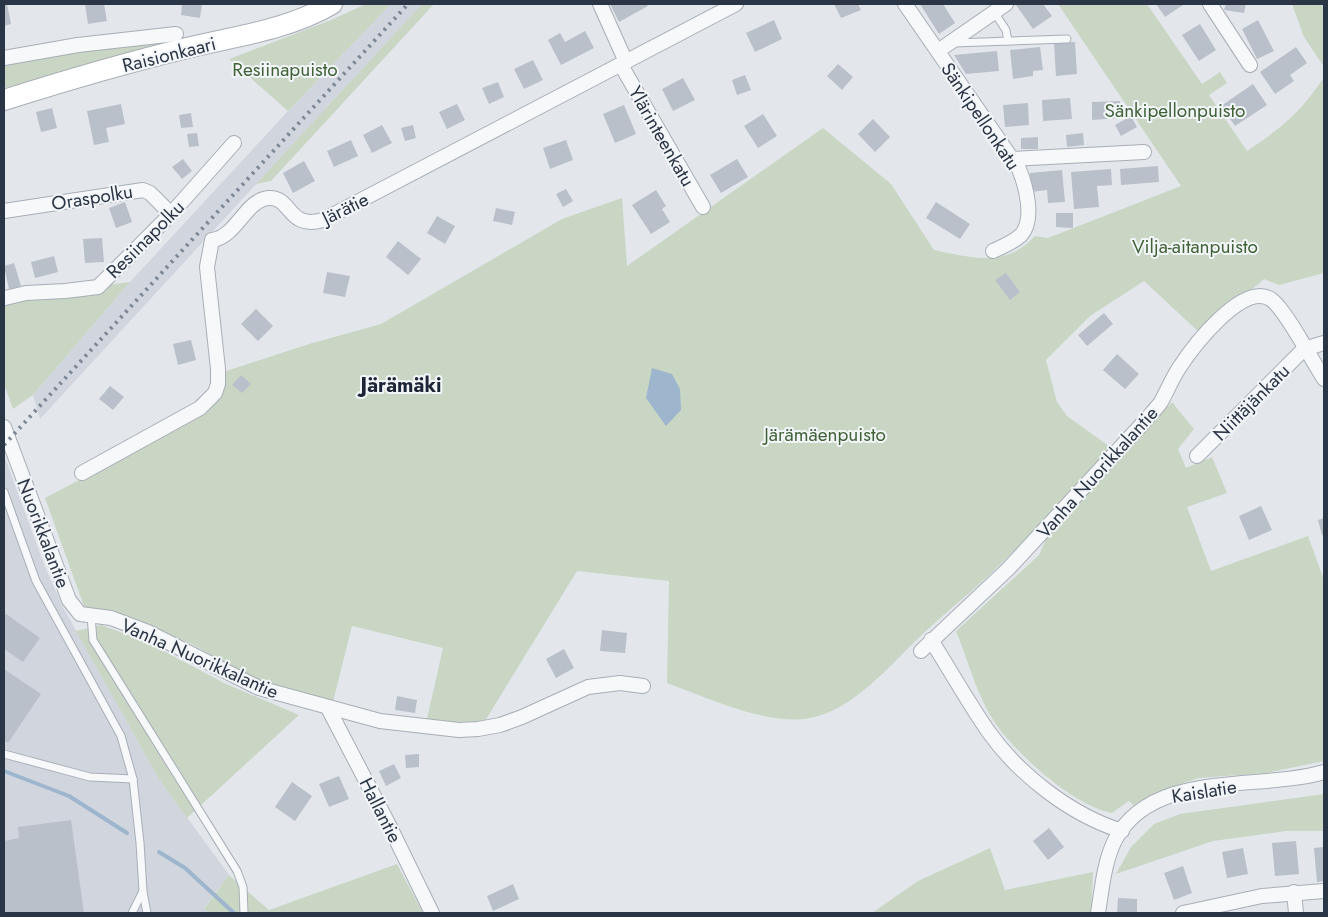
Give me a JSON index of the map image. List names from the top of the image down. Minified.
{"streets":{"main road":["Raisionkaari"],"street":["Sänkipellonkatu","Ylärinteenkatu","Oraspolku","Järätie","Resiinapolku","Niittäjänkatu","Vanha Nuorikkalantie","Nuorikkalantie","Kaislatie","Hallantie"]},"crossings":[["Ylärinteenkatu","Järätie"],["Oraspolku","Resiinapolku"],["Niittäjänkatu","Vanha Nuorikkalantie"],["Vanha Nuorikkalantie","Nuorikkalantie"],["Vanha Nuorikkalantie","Hallantie"]],"districts":["Järämäki"],"parks":["Resiinapuisto","Sänkipellonpuisto","Vilja-aitanpuisto","Järämäenpuisto"]}
